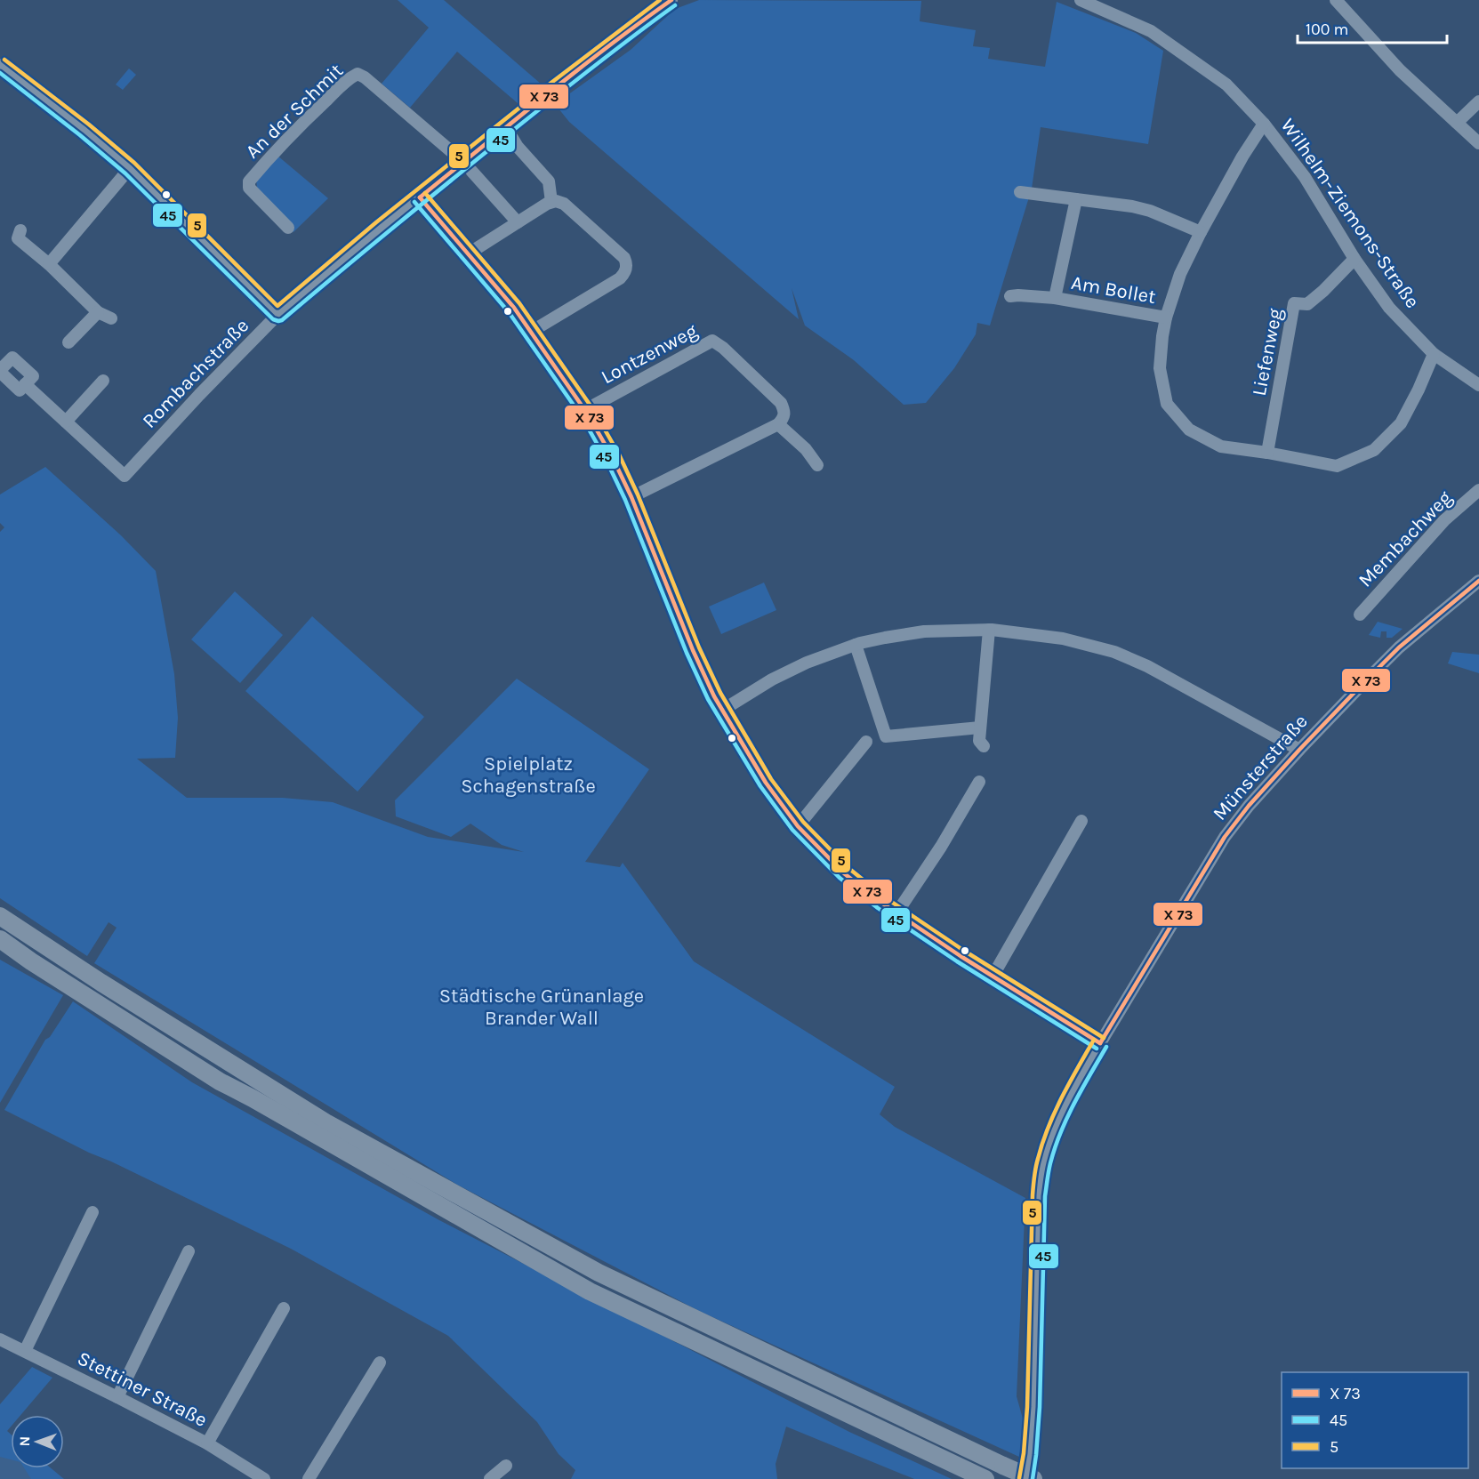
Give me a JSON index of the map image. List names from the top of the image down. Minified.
{"streets":{"street":["An der Schmit","Wilhelm-Ziemons-Straße","Am Bollet","Liefenweg","Lontzenweg","Rombachstraße","Membachweg","Münsterstraße","Stettiner Straße"]},"crossings":[["An der Schmit","Rombachstraße"],["Wilhelm-Ziemons-Straße","Liefenweg"]],"parks":["Spielplatz Schagenstraße","Städtische Grünanlage Brander Wall"],"lines":["transit line 5","transit line 45"],"legend":["X 73","45","5"],"scale_bar":"100 m","north":"left"}
